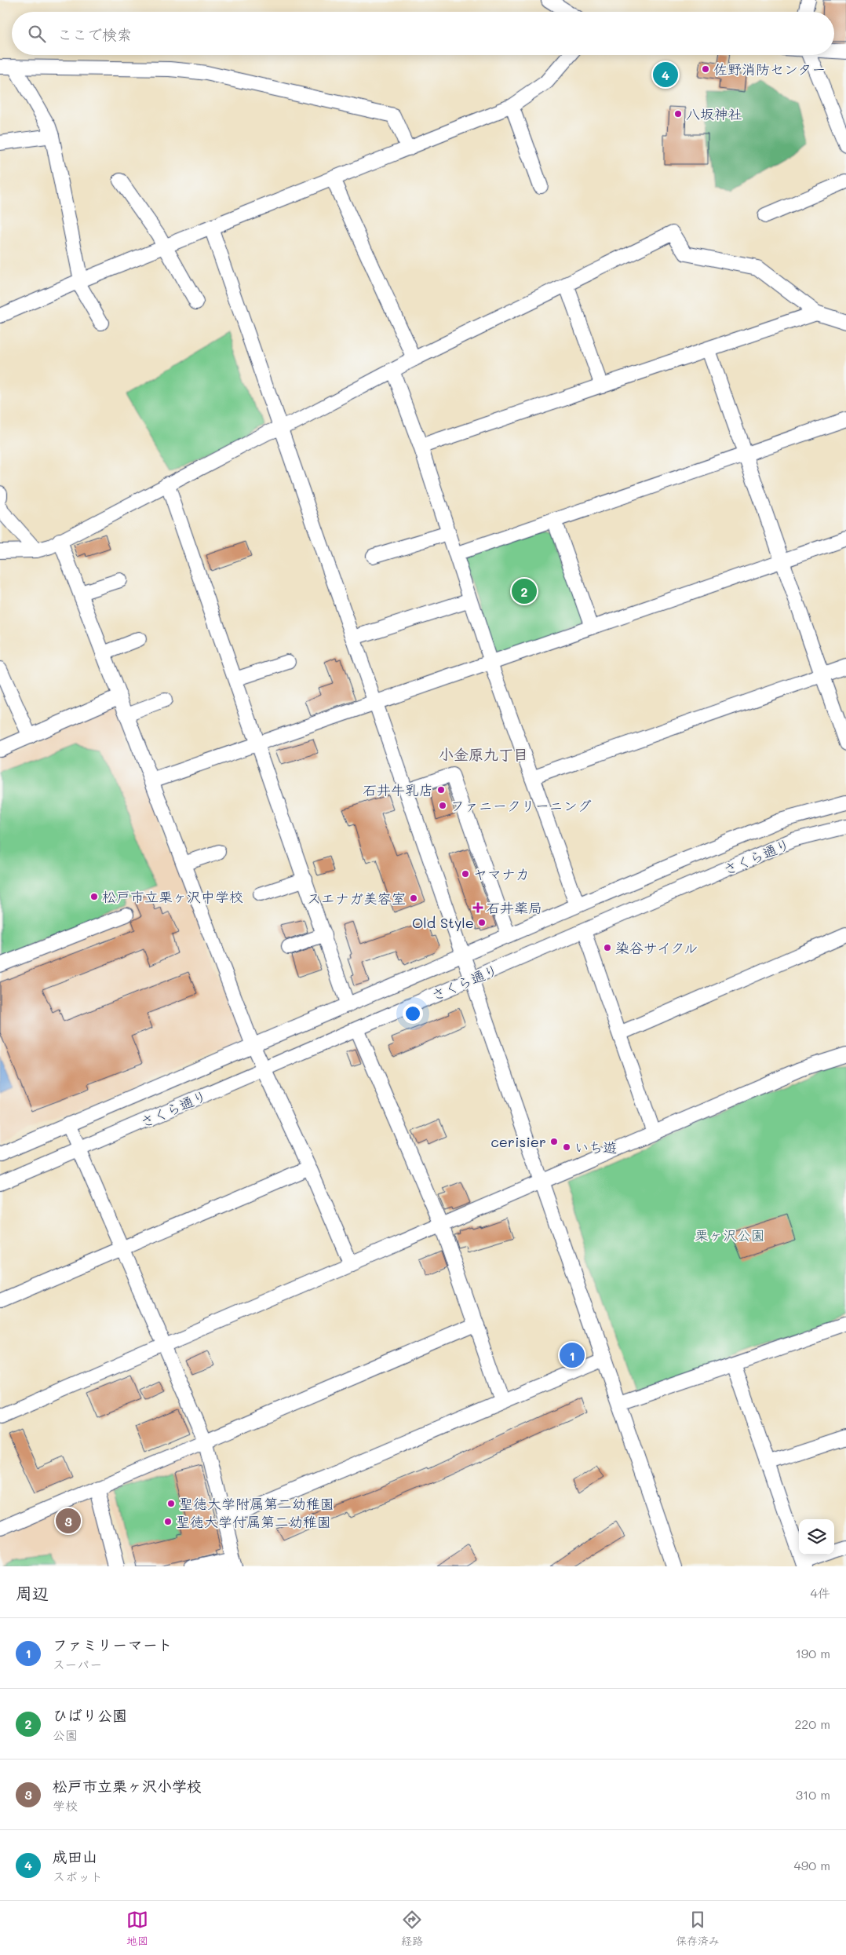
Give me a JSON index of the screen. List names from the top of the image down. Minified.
{"streets":{"street":["さくら通り"]},"districts":["小金原九丁目"],"parks":["栗ヶ沢公園"],"places":{"other":["佐野消防センター","八坂神社","石井牛乳店","ファニークリーニング","ヤマナカ","松戸市立栗ヶ沢中学校","スエナガ美容室","Old Style","染谷サイクル","cerisier","いち遊","聖徳大学附属第二幼稚園","聖徳大学付属第二幼稚園"],"health":["石井薬局"]},"page":{"search":"ここで検索","pins":["4","2","1","3"],"heading":["周辺","4件"],"list":[{"mark":"1","name":"ファミリーマート","note":"スーパー","value":"190 m"},{"mark":"2","name":"ひばり公園","note":"公園","value":"220 m"},{"mark":"3","name":"松戸市立栗ヶ沢小学校","note":"学校","value":"310 m"},{"mark":"4","name":"成田山","note":"スポット","value":"490 m"}],"nav":["地図","経路","保存済み"]}}
